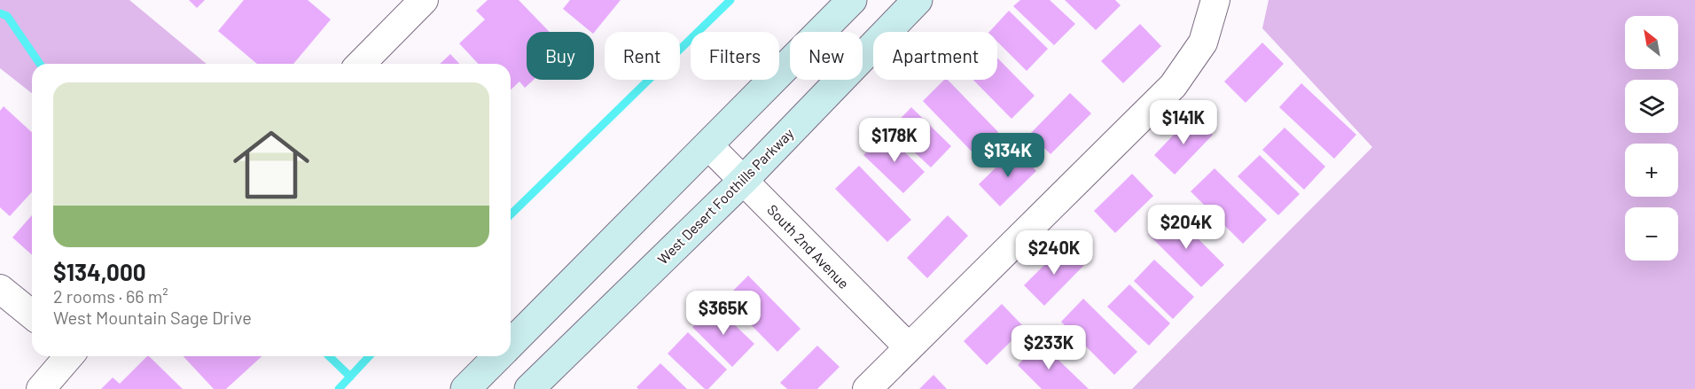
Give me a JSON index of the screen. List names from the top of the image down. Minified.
{"streets":{"street":["West Desert Foothills Parkway","South 2nd Avenue"]},"crossings":[["West Desert Foothills Parkway","South 2nd Avenue"]],"north":"top left","page":{"map_buttons":["+","−"],"chip":["Buy","Rent","Filters","New","Apartment"],"list":[{"name":"$134,000","note":"2 rooms · 66 m² · West Mountain Sage Drive"}],"price":["$141K","$178K","$134K","$204K","$240K","$365K","$233K"]}}
